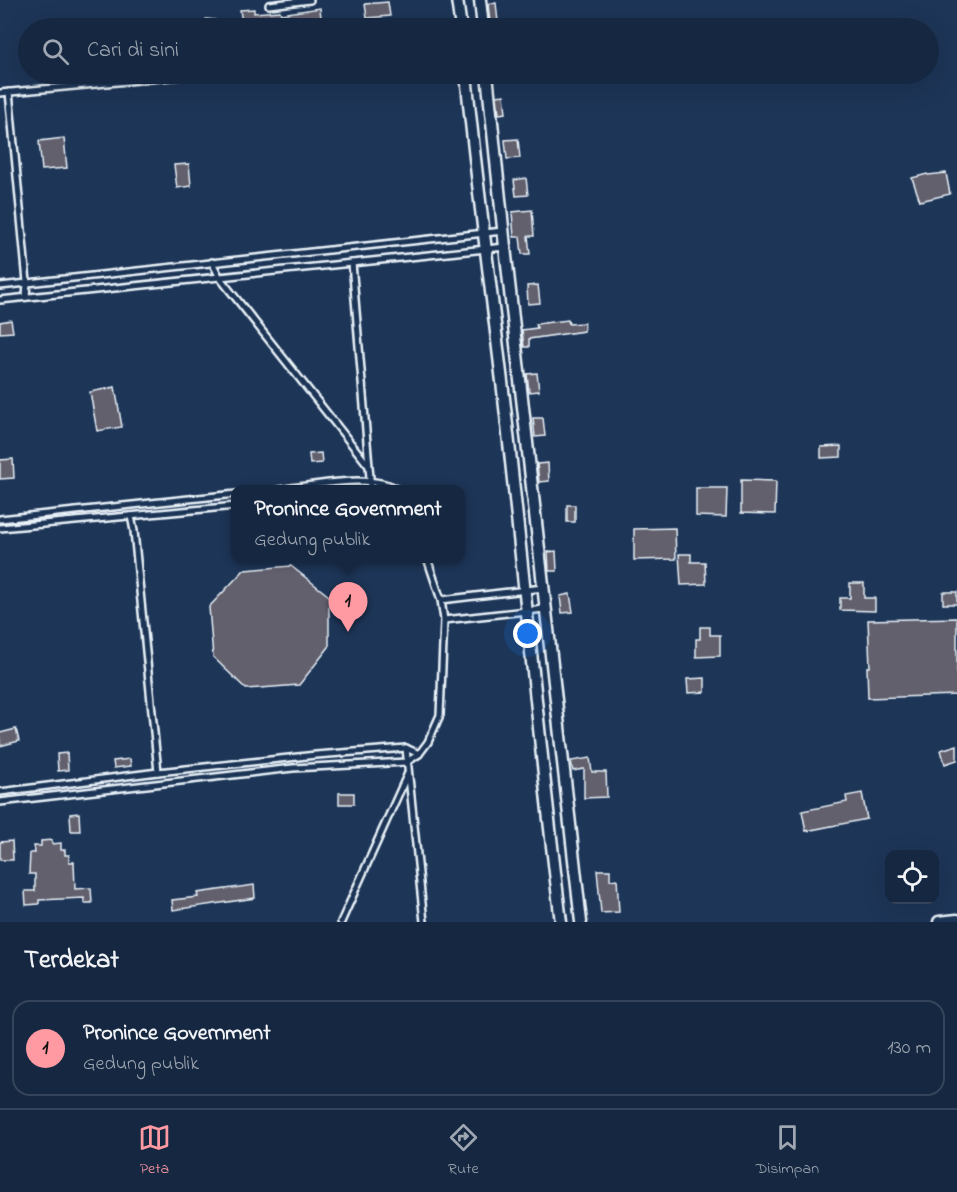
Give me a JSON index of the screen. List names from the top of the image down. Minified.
{"page":{"search":"Cari di sini","popup":["Pronince Government","Gedung publik"],"pins":"1","heading":"Terdekat","list":[{"mark":"1","name":"Pronince Government","note":"Gedung publik","value":"130 m"}],"nav":["Peta","Rute","Disimpan"]}}
